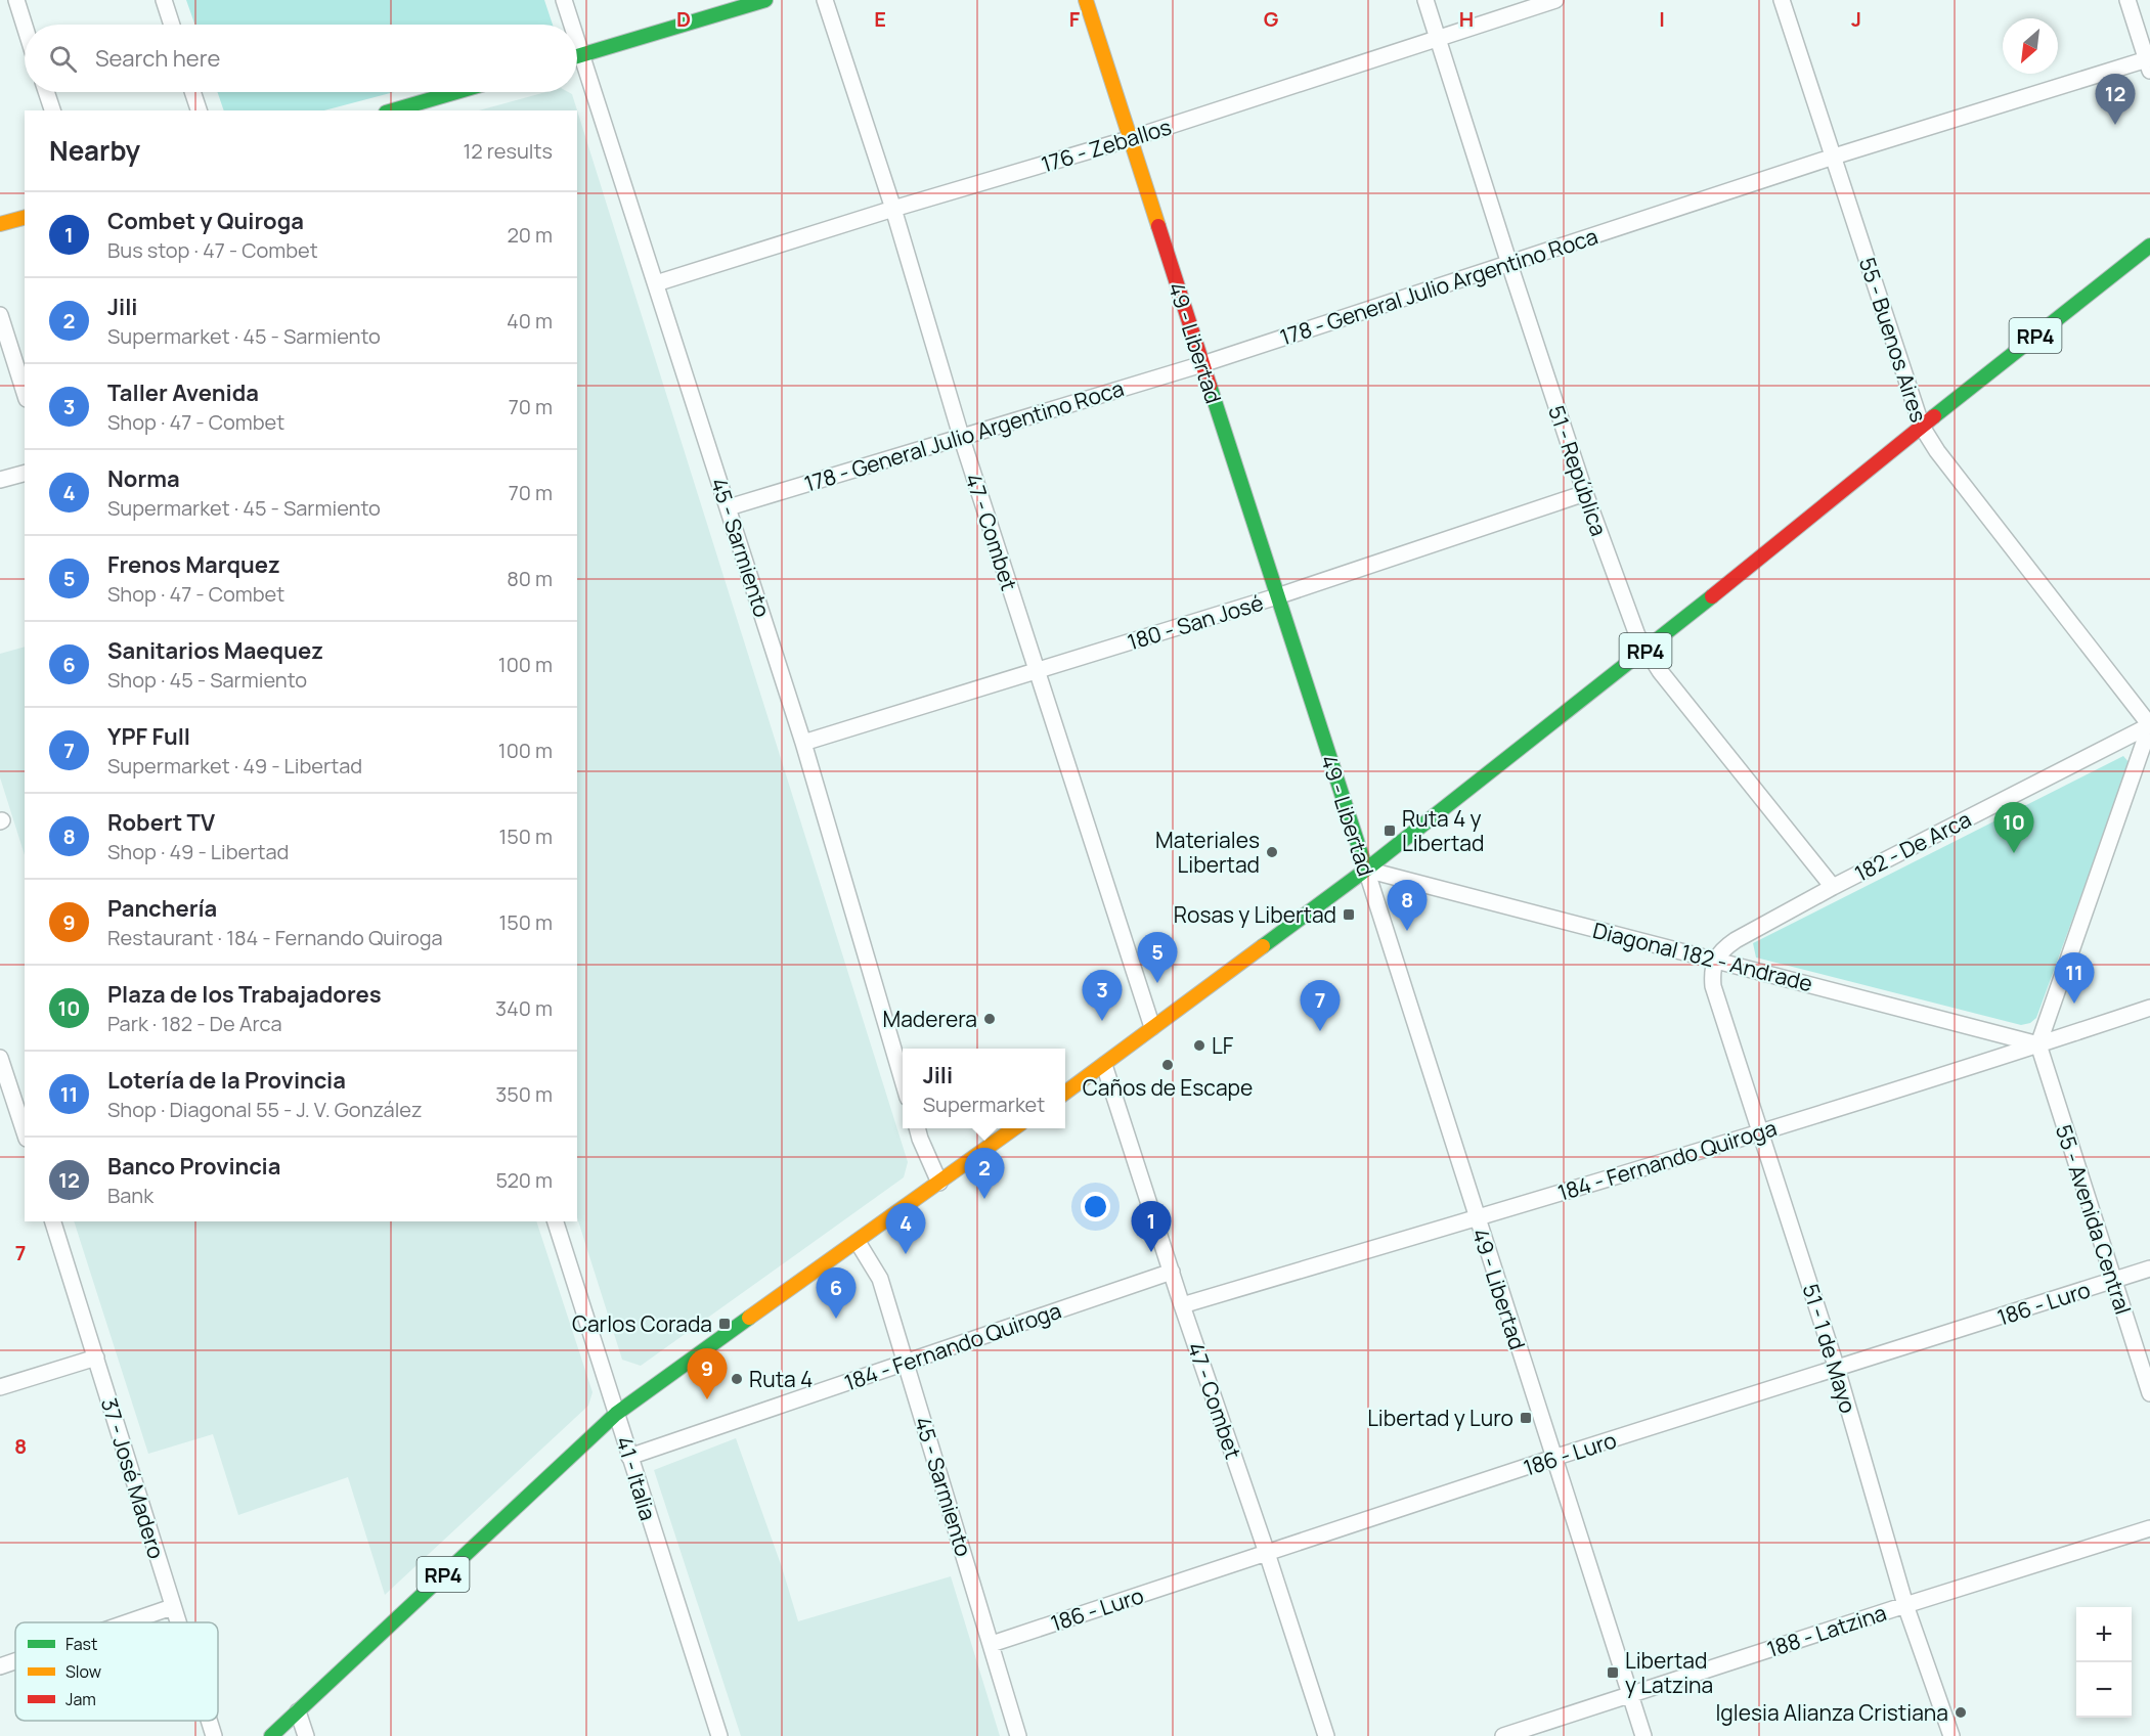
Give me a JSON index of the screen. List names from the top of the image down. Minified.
{"streets":{"main road":["RP4","49 - Libertad"],"street":["176 - Zeballos","178 - General Julio Argentino Roca","55 - Buenos Aires","51 - República","47 - Combet","45 - Sarmiento","180 - San José","182 - De Arca","Diagonal 182 - Andrade","184 - Fernando Quiroga","55 - Avenida Central","186 - Luro","51 - 1 de Mayo","37 - José Madero","41 - Italia","188 - Latzina"]},"crossings":[["176 - Zeballos","49 - Libertad"],["176 - Zeballos","51 - República"],["176 - Zeballos","47 - Combet"],["176 - Zeballos","45 - Sarmiento"],["178 - General Julio Argentino Roca","55 - Buenos Aires"],["178 - General Julio Argentino Roca","49 - Libertad"],["178 - General Julio Argentino Roca","51 - República"],["178 - General Julio Argentino Roca","47 - Combet"],["178 - General Julio Argentino Roca","45 - Sarmiento"],["RP4","55 - Buenos Aires"],["RP4","49 - Libertad"],["RP4","51 - República"],["RP4","47 - Combet"],["RP4","45 - Sarmiento"],["RP4","Diagonal 182 - Andrade"],["RP4","41 - Italia"],["55 - Buenos Aires","182 - De Arca"],["49 - Libertad","180 - San José"],["49 - Libertad","Diagonal 182 - Andrade"],["49 - Libertad","184 - Fernando Quiroga"],["49 - Libertad","186 - Luro"],["49 - Libertad","188 - Latzina"],["51 - República","180 - San José"],["51 - República","182 - De Arca"],["47 - Combet","180 - San José"],["47 - Combet","184 - Fernando Quiroga"],["47 - Combet","186 - Luro"],["45 - Sarmiento","180 - San José"],["45 - Sarmiento","184 - Fernando Quiroga"],["45 - Sarmiento","186 - Luro"],["182 - De Arca","Diagonal 182 - Andrade"],["182 - De Arca","51 - 1 de Mayo"],["Diagonal 182 - Andrade","184 - Fernando Quiroga"],["Diagonal 182 - Andrade","55 - Avenida Central"],["Diagonal 182 - Andrade","51 - 1 de Mayo"],["184 - Fernando Quiroga","55 - Avenida Central"],["184 - Fernando Quiroga","51 - 1 de Mayo"],["184 - Fernando Quiroga","41 - Italia"],["55 - Avenida Central","186 - Luro"],["186 - Luro","51 - 1 de Mayo"],["51 - 1 de Mayo","188 - Latzina"]],"places":{"transit":["Ruta 4 y Libertad","Rosas y Libertad","Carlos Corada","Libertad y Luro","Libertad y Latzina"],"other":["Materiales Libertad","Maderera","LF","Caños de Escape","Ruta 4","Iglesia Alianza Cristiana"]},"legend":["Fast","Slow","Jam"],"north":"bottom left","page":{"search":"Search here","pins":["12","10","8","5","11","3","7","2","1","4","6","9"],"heading":["Nearby","12 results"],"list":[{"mark":"1","name":"Combet y Quiroga","note":"Bus stop · 47 - Combet","value":"20 m"},{"mark":"2","name":"Jili","note":"Supermarket · 45 - Sarmiento","value":"40 m"},{"mark":"3","name":"Taller Avenida","note":"Shop · 47 - Combet","value":"70 m"},{"mark":"4","name":"Norma","note":"Supermarket · 45 - Sarmiento","value":"70 m"},{"mark":"5","name":"Frenos Marquez","note":"Shop · 47 - Combet","value":"80 m"},{"mark":"6","name":"Sanitarios Maequez","note":"Shop · 45 - Sarmiento","value":"100 m"},{"mark":"7","name":"YPF Full","note":"Supermarket · 49 - Libertad","value":"100 m"},{"mark":"8","name":"Robert TV","note":"Shop · 49 - Libertad","value":"150 m"},{"mark":"9","name":"Panchería","note":"Restaurant · 184 - Fernando Quiroga","value":"150 m"},{"mark":"10","name":"Plaza de los Trabajadores","note":"Park · 182 - De Arca","value":"340 m"},{"mark":"11","name":"Lotería de la Provincia","note":"Shop · Diagonal 55 - J. V. González","value":"350 m"},{"mark":"12","name":"Banco Provincia","note":"Bank","value":"520 m"}],"popup":["Jili","Supermarket"],"map_buttons":["+","−"]},"grid":{"columns":["D","E","F","G","H","I","J"],"rows":["7","8"]}}
